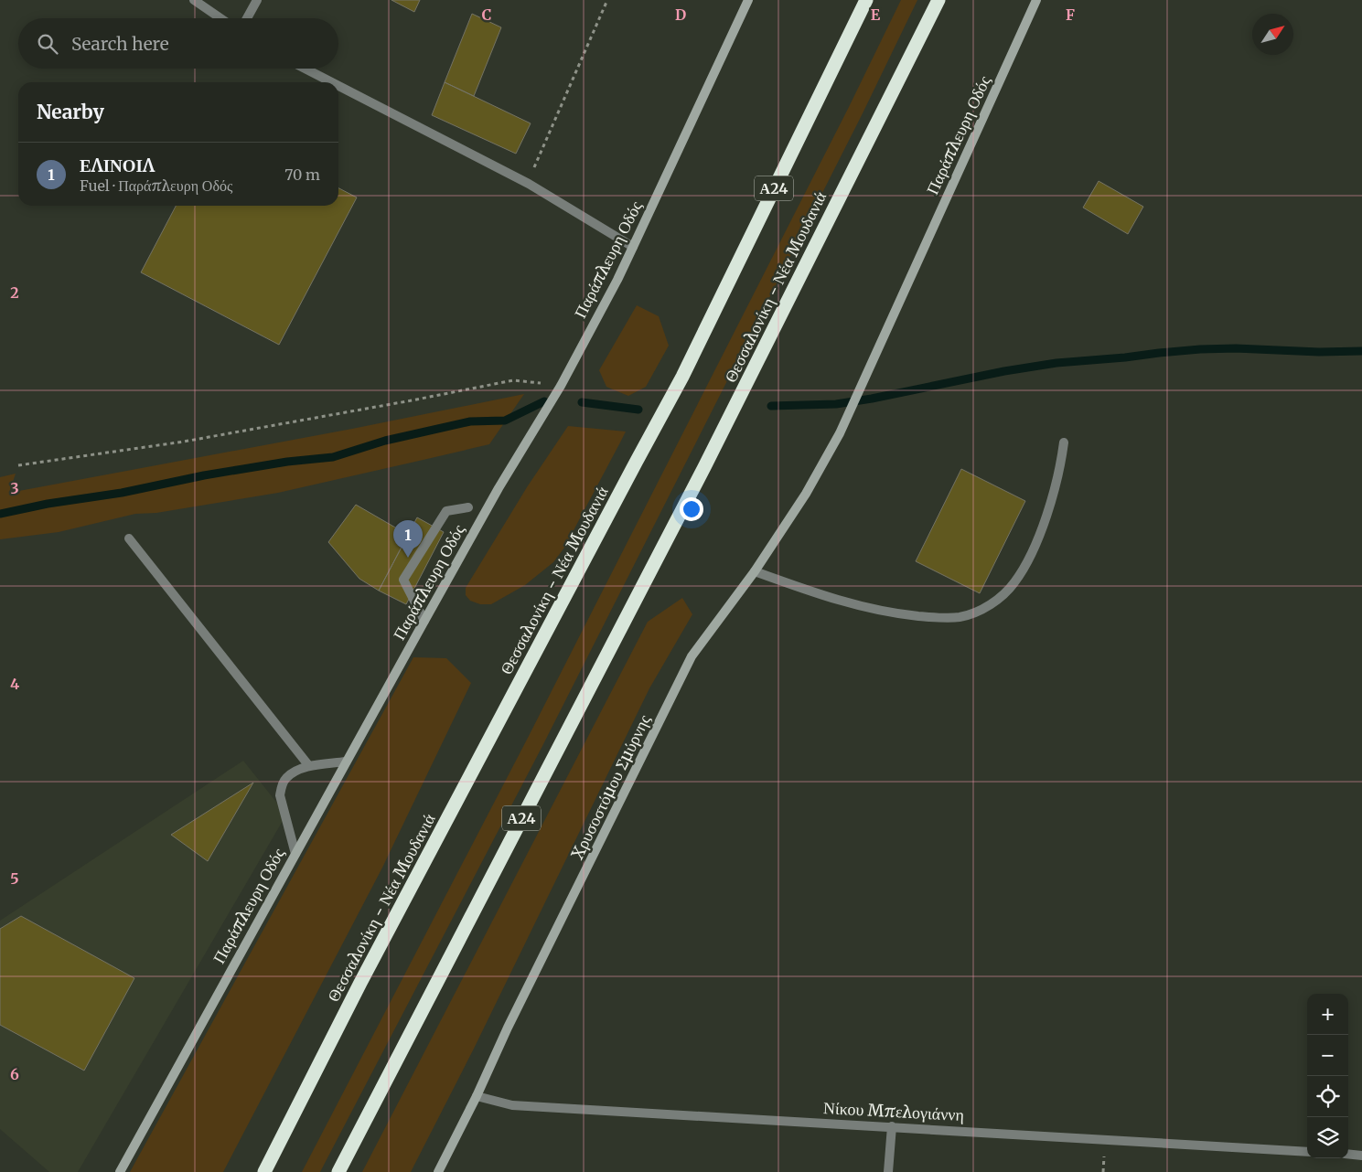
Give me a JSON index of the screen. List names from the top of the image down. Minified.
{"streets":{"highway":["Α24","Θεσσαλονίκη - Νέα Μουδανιά"],"street":["Παράπλευρη Οδός","Χρυσοστόμου Σμύρνης","Νίκου Μπελογιάννη"]},"crossings":[["Παράπλευρη Οδός","Χρυσοστόμου Σμύρνης"],["Χρυσοστόμου Σμύρνης","Νίκου Μπελογιάννη"]],"north":"top right","page":{"search":"Search here","heading":"Nearby","list":[{"mark":"1","name":"ΕΛΙΝΟΙΛ","note":"Fuel · Παράπλευρη Οδός","value":"70 m"}],"pins":"1","map_buttons":["+","−"]},"grid":{"columns":["C","D","E","F"],"rows":["2","3","4","5","6"]}}
